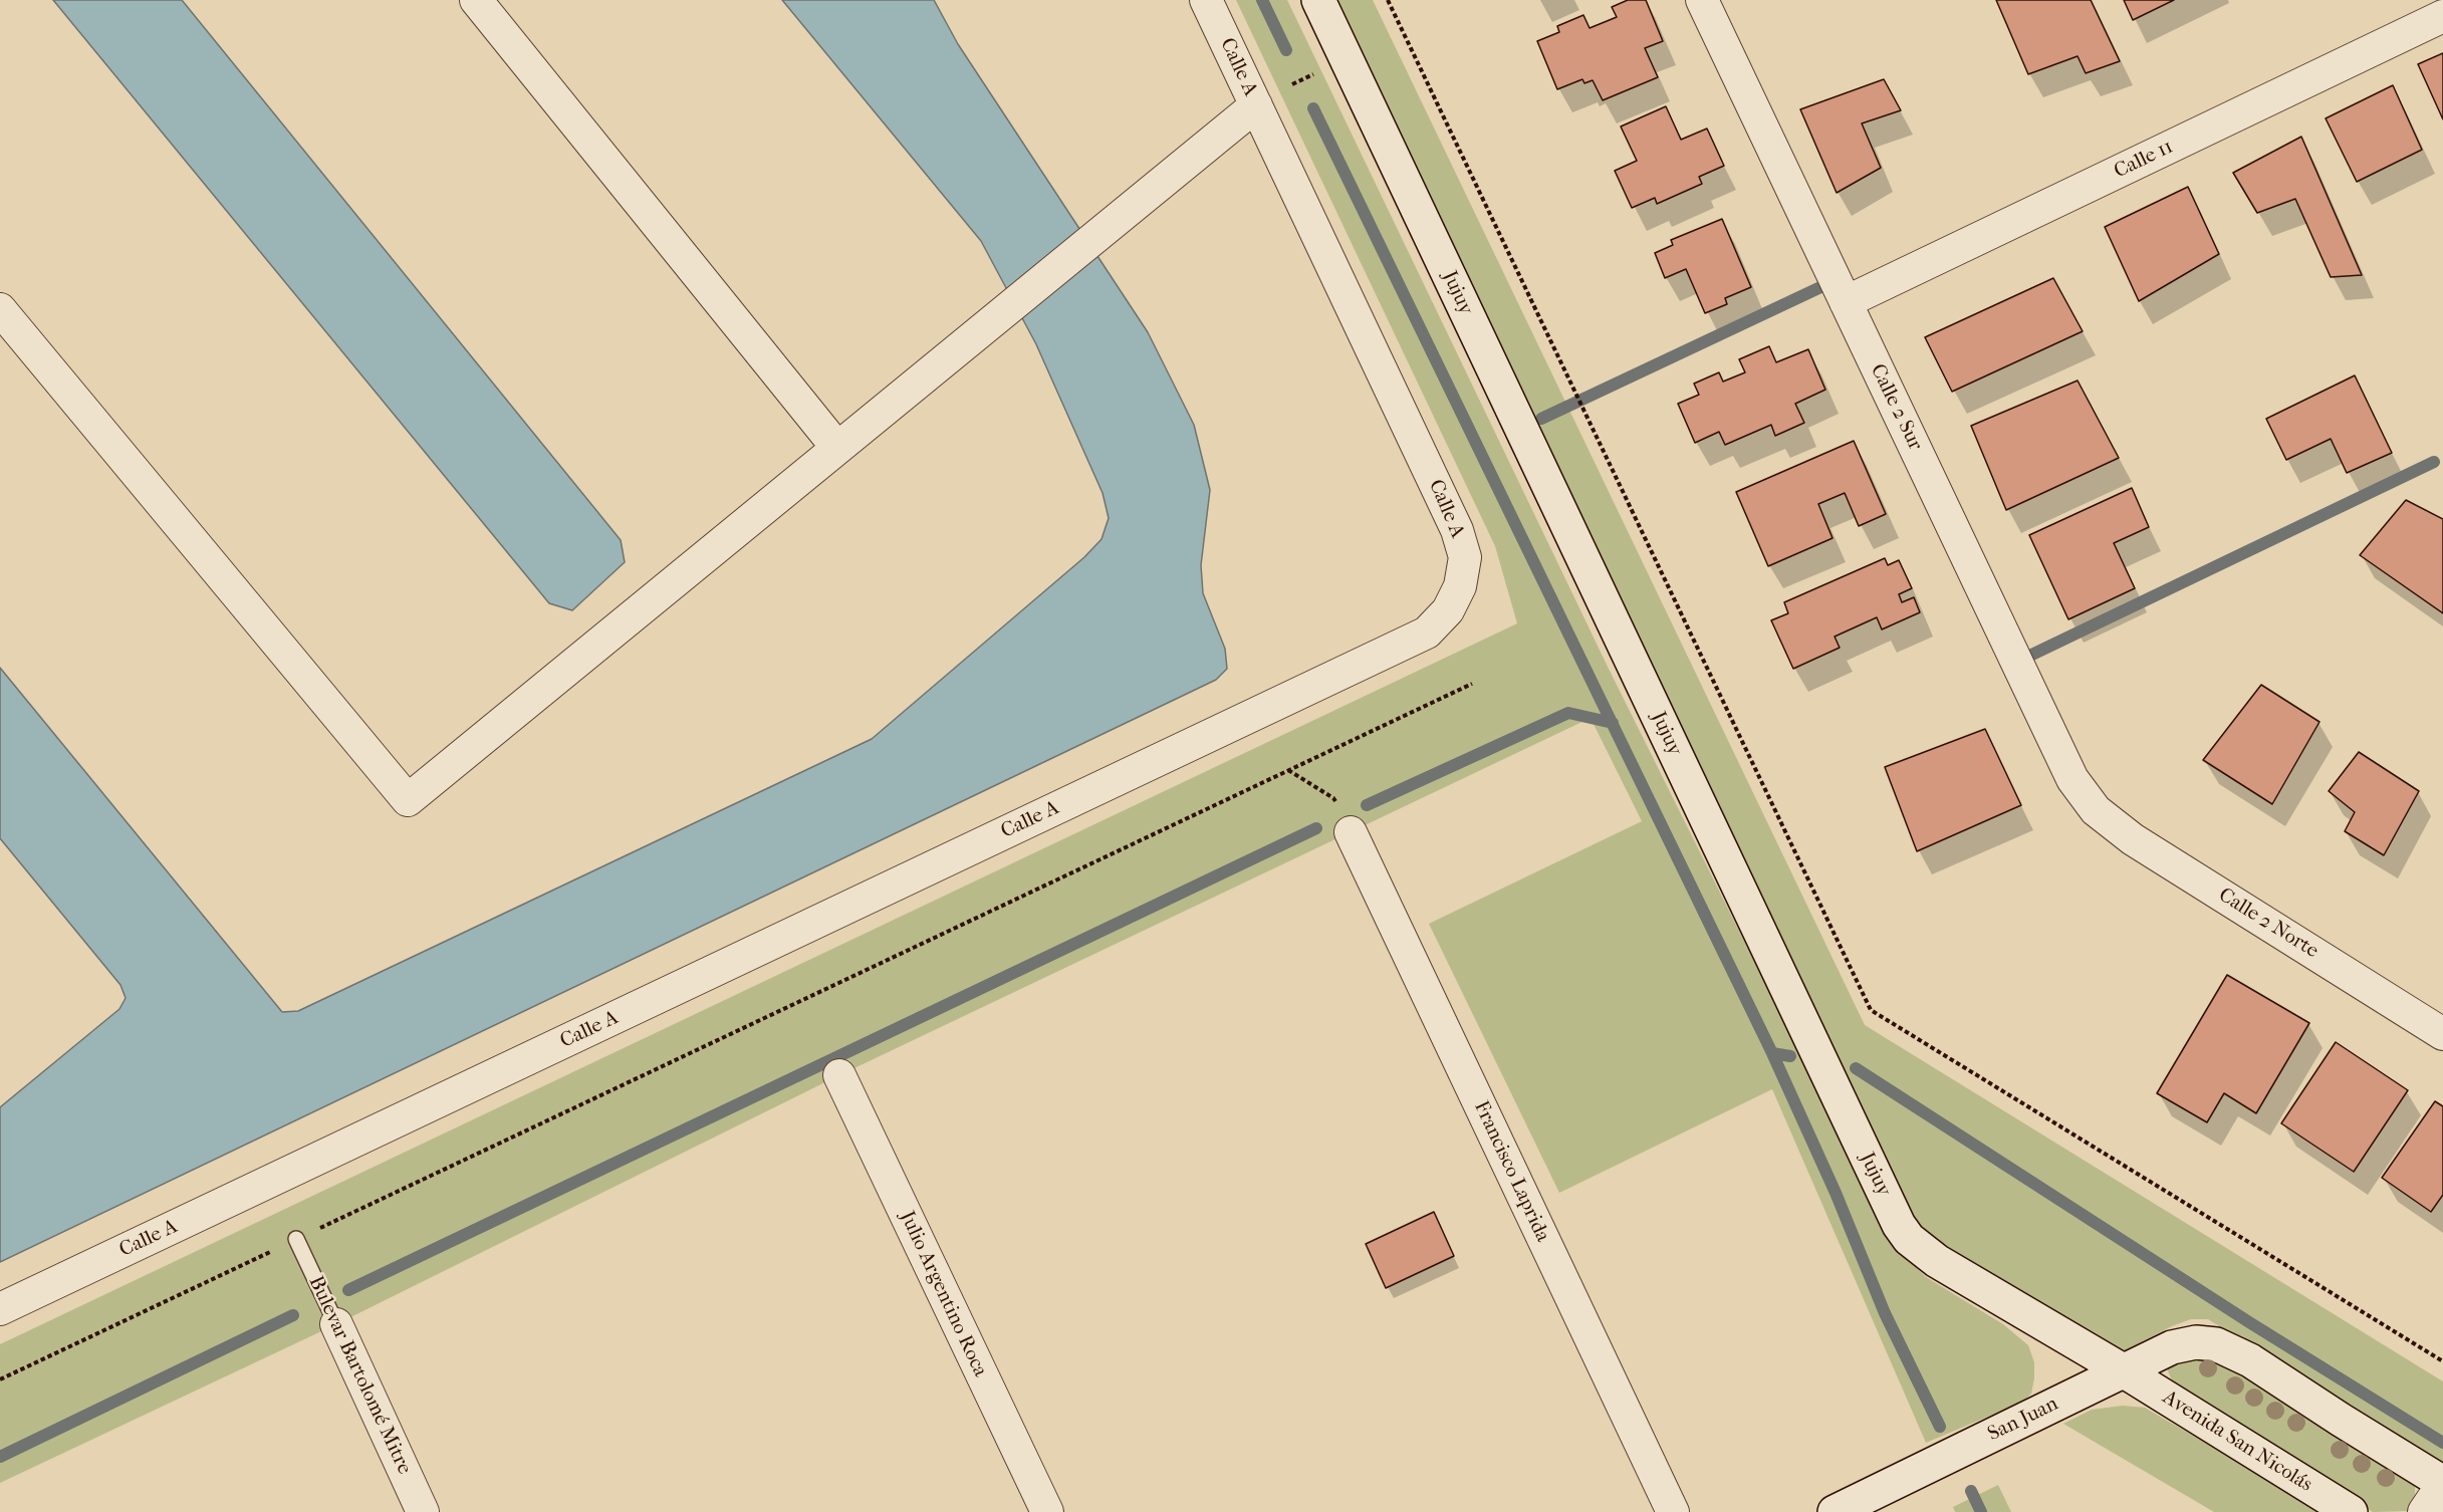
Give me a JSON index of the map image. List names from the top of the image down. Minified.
{"streets":{"street":["Calle A","Calle 11","Jujuy","Calle 2 Sur","Calle 2 Norte","Francisco Laprida","Julio Argentino Roca","Bulevar Bartolomé Mitre","San Juan","Avenida San Nicolás"]},"crossings":[["Calle 11","Calle 2 Sur"],["Jujuy","San Juan"],["Jujuy","Avenida San Nicolás"],["Calle 2 Sur","Calle 2 Norte"],["San Juan","Avenida San Nicolás"]]}
